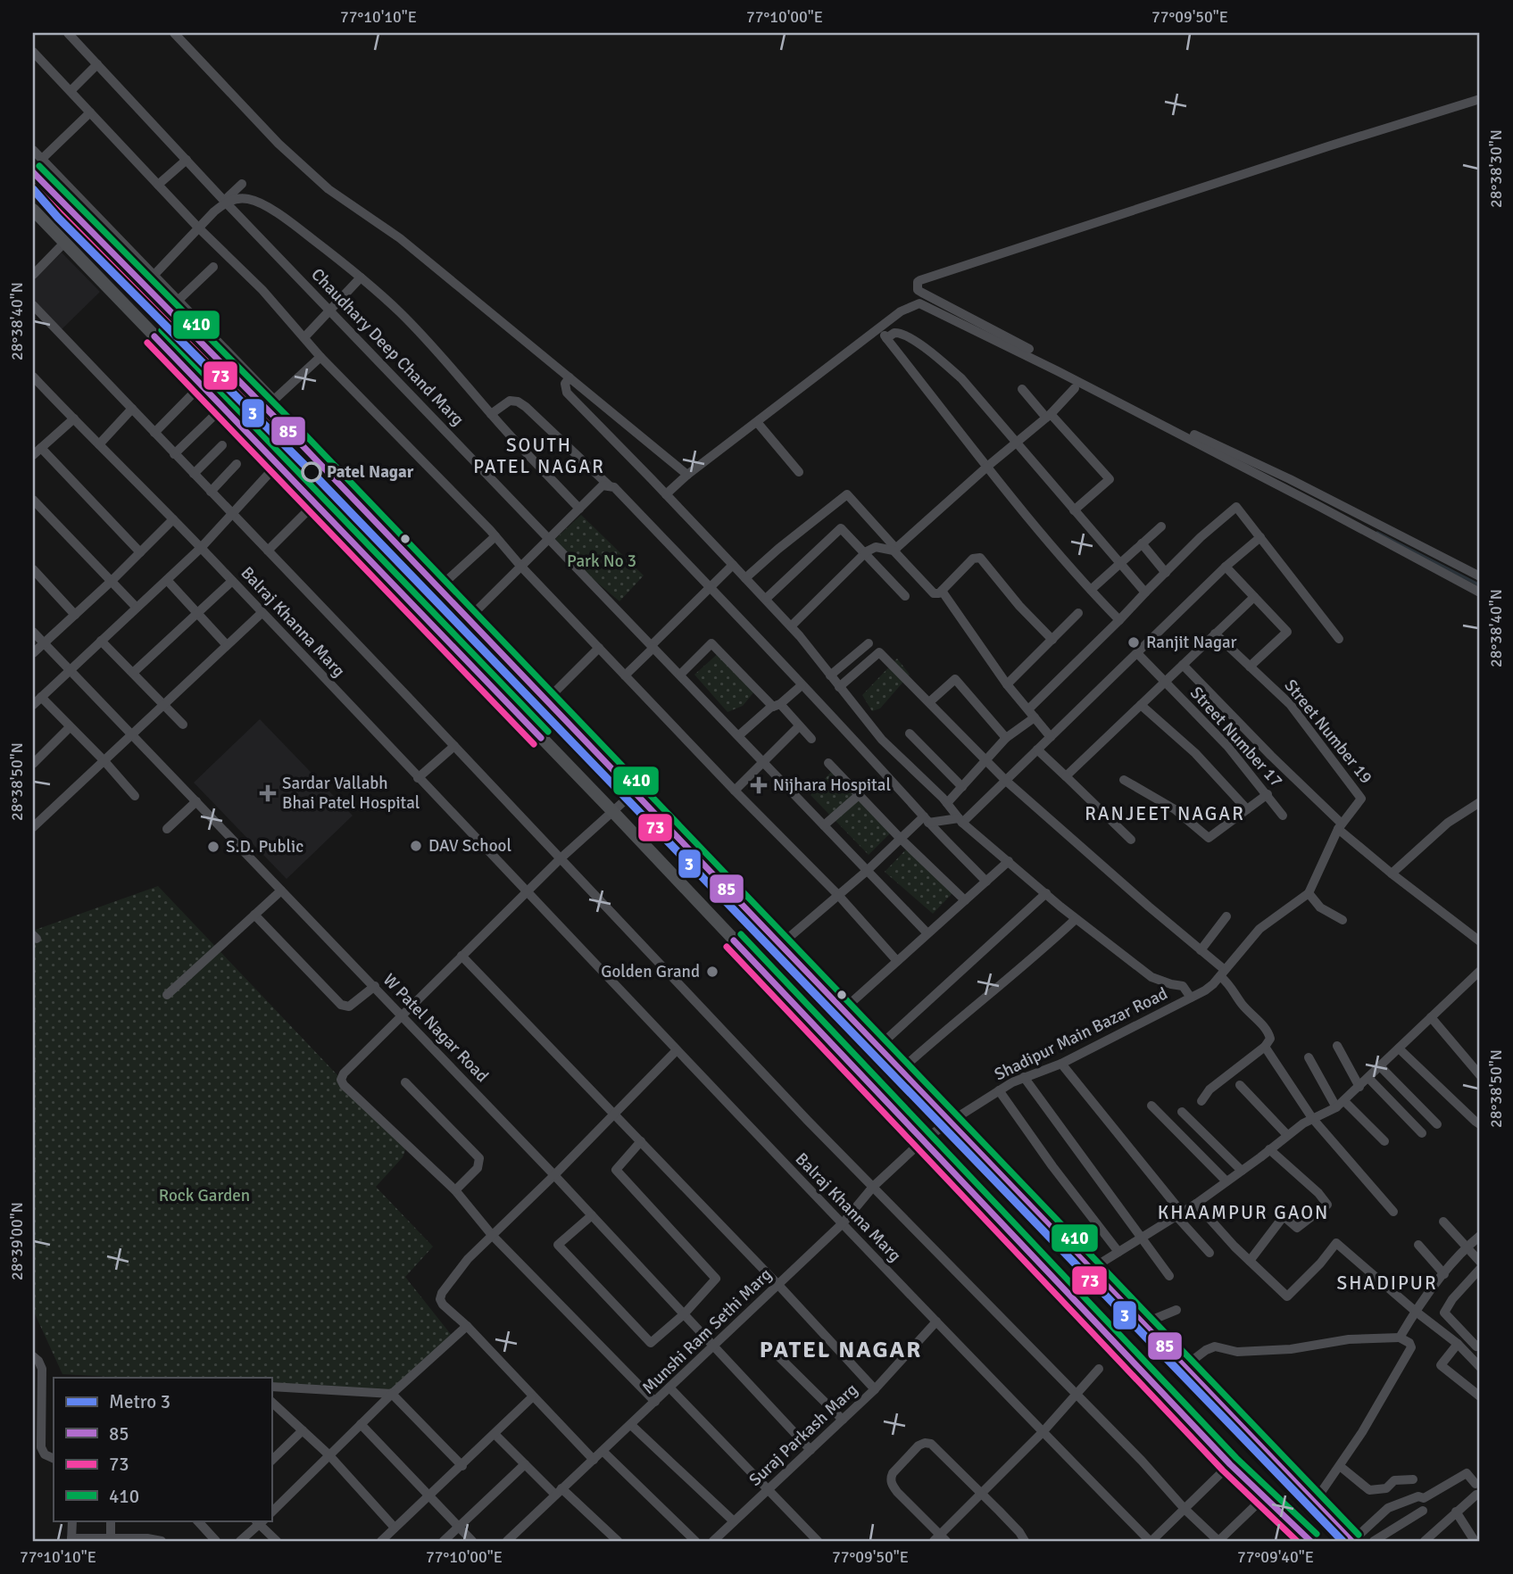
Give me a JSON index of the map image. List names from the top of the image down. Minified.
{"streets":{"street":["Chaudhary Deep Chand Marg","Balraj Khanna Marg","Street Number 19","Street Number 17","W Patel Nagar Road","Shadipur Main Bazar Road","Munshi Ram Sethi Marg","Suraj Parkash Marg"]},"crossings":[["Balraj Khanna Marg","Munshi Ram Sethi Marg"],["Balraj Khanna Marg","Suraj Parkash Marg"],["Street Number 19","Shadipur Main Bazar Road"],["W Patel Nagar Road","Munshi Ram Sethi Marg"],["W Patel Nagar Road","Suraj Parkash Marg"],["Shadipur Main Bazar Road","Munshi Ram Sethi Marg"]],"districts":["SOUTH PATEL NAGAR","RANJEET NAGAR","KHAAMPUR GAON","SHADIPUR","PATEL NAGAR"],"parks":["Park No 3","Rock Garden"],"places":{"other":["Patel Nagar","Ranjit Nagar","DAV School","S.D. Public","Golden Grand"],"health":["Nijhara Hospital","Sardar Vallabh Bhai Patel Hospital"]},"lines":["transit line 410","transit line 85","transit line 73","metro line 3"],"legend":["Metro 3","85","73","410"],"coordinates":["77°10'10\"E","77°10'00\"E","77°09'50\"E","28°38'30\"N","28°38'40\"N","28°38'50\"N","28°39'00\"N","77°09'40\"E"]}
